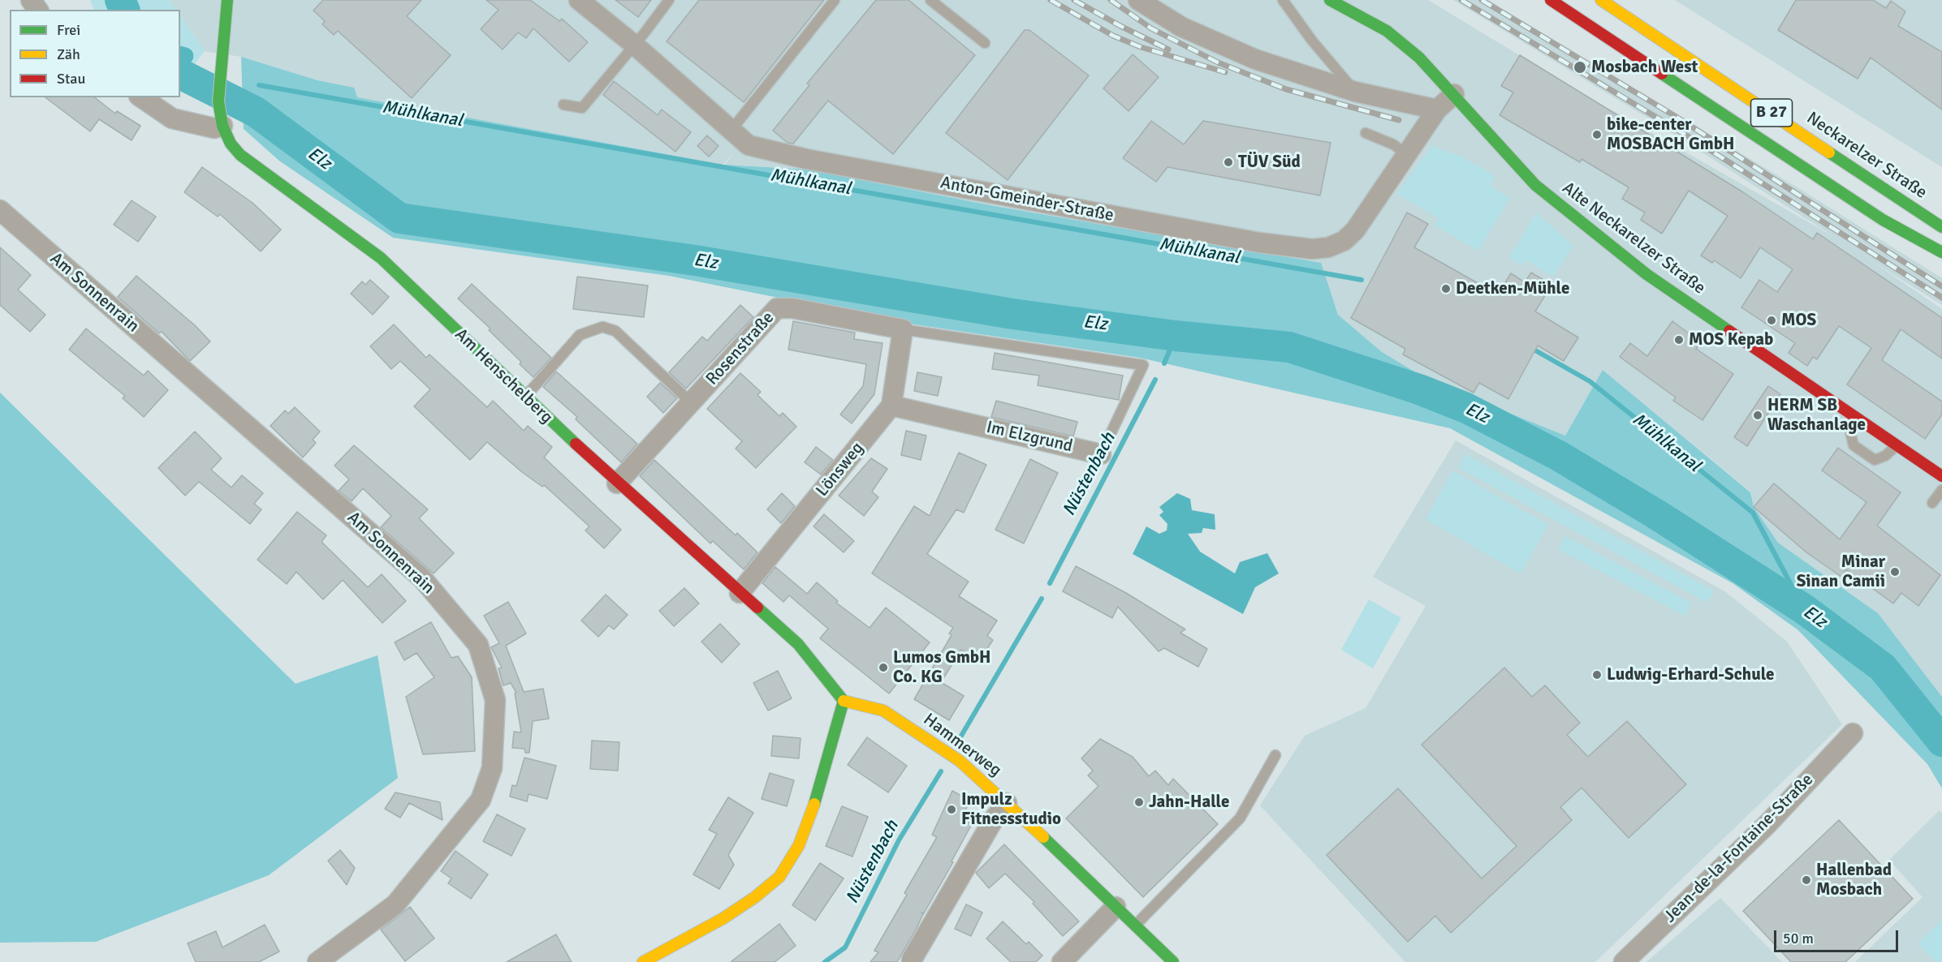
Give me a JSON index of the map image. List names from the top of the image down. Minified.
{"streets":{"main road":["B 27","Neckarelzer Straße","Alte Neckarelzer Straße","Am Henschelberg","Hammerweg"],"street":["Anton-Gmeinder-Straße","Am Sonnenrain","Rosenstraße","Im Elzgrund","Lönsweg","Jean-de-la-Fontaine-Straße"]},"crossings":[["B 27","Neckarelzer Straße"],["Anton-Gmeinder-Straße","Alte Neckarelzer Straße"],["Rosenstraße","Am Henschelberg"],["Rosenstraße","Im Elzgrund"],["Am Henschelberg","Lönsweg"],["Am Henschelberg","Hammerweg"],["Im Elzgrund","Lönsweg"]],"water":["Mühlkanal","Elz","Nüstenbach"],"places":["Mosbach West","bike-center MOSBACH GmbH","TÜV Süd","Deetken-Mühle","MOS","MOS Kepab","HERM SB Waschanlage","Minar Sinan Camii","Lumos GmbH Co. KG","Ludwig-Erhard-Schule","Jahn-Halle","Impulz Fitnessstudio","Hallenbad Mosbach"],"legend":["Frei","Zäh","Stau"],"scale_bar":"50 m"}
